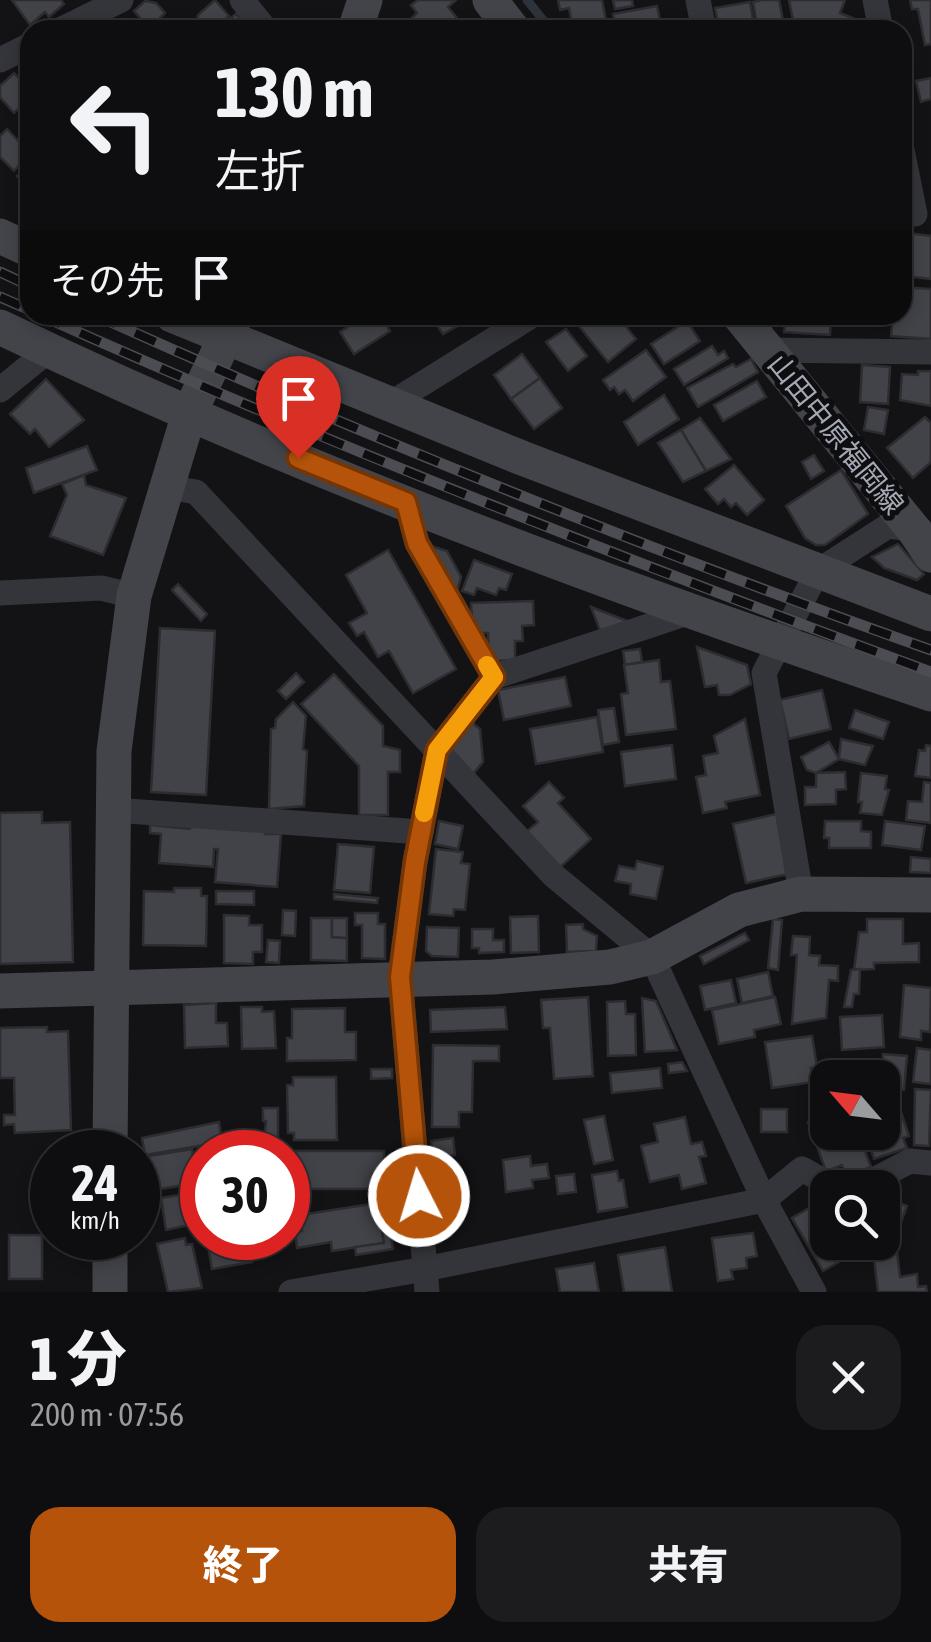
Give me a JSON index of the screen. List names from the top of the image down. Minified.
{"streets":{"street":["山田中原福岡線"]},"north":"top left","page":{"turn":["130 m","左折"],"then":"その先","speed":"24 km/h","limit":"30","heading":["1 分","200 m · 07:56"],"buttons":["終了","共有"]}}
